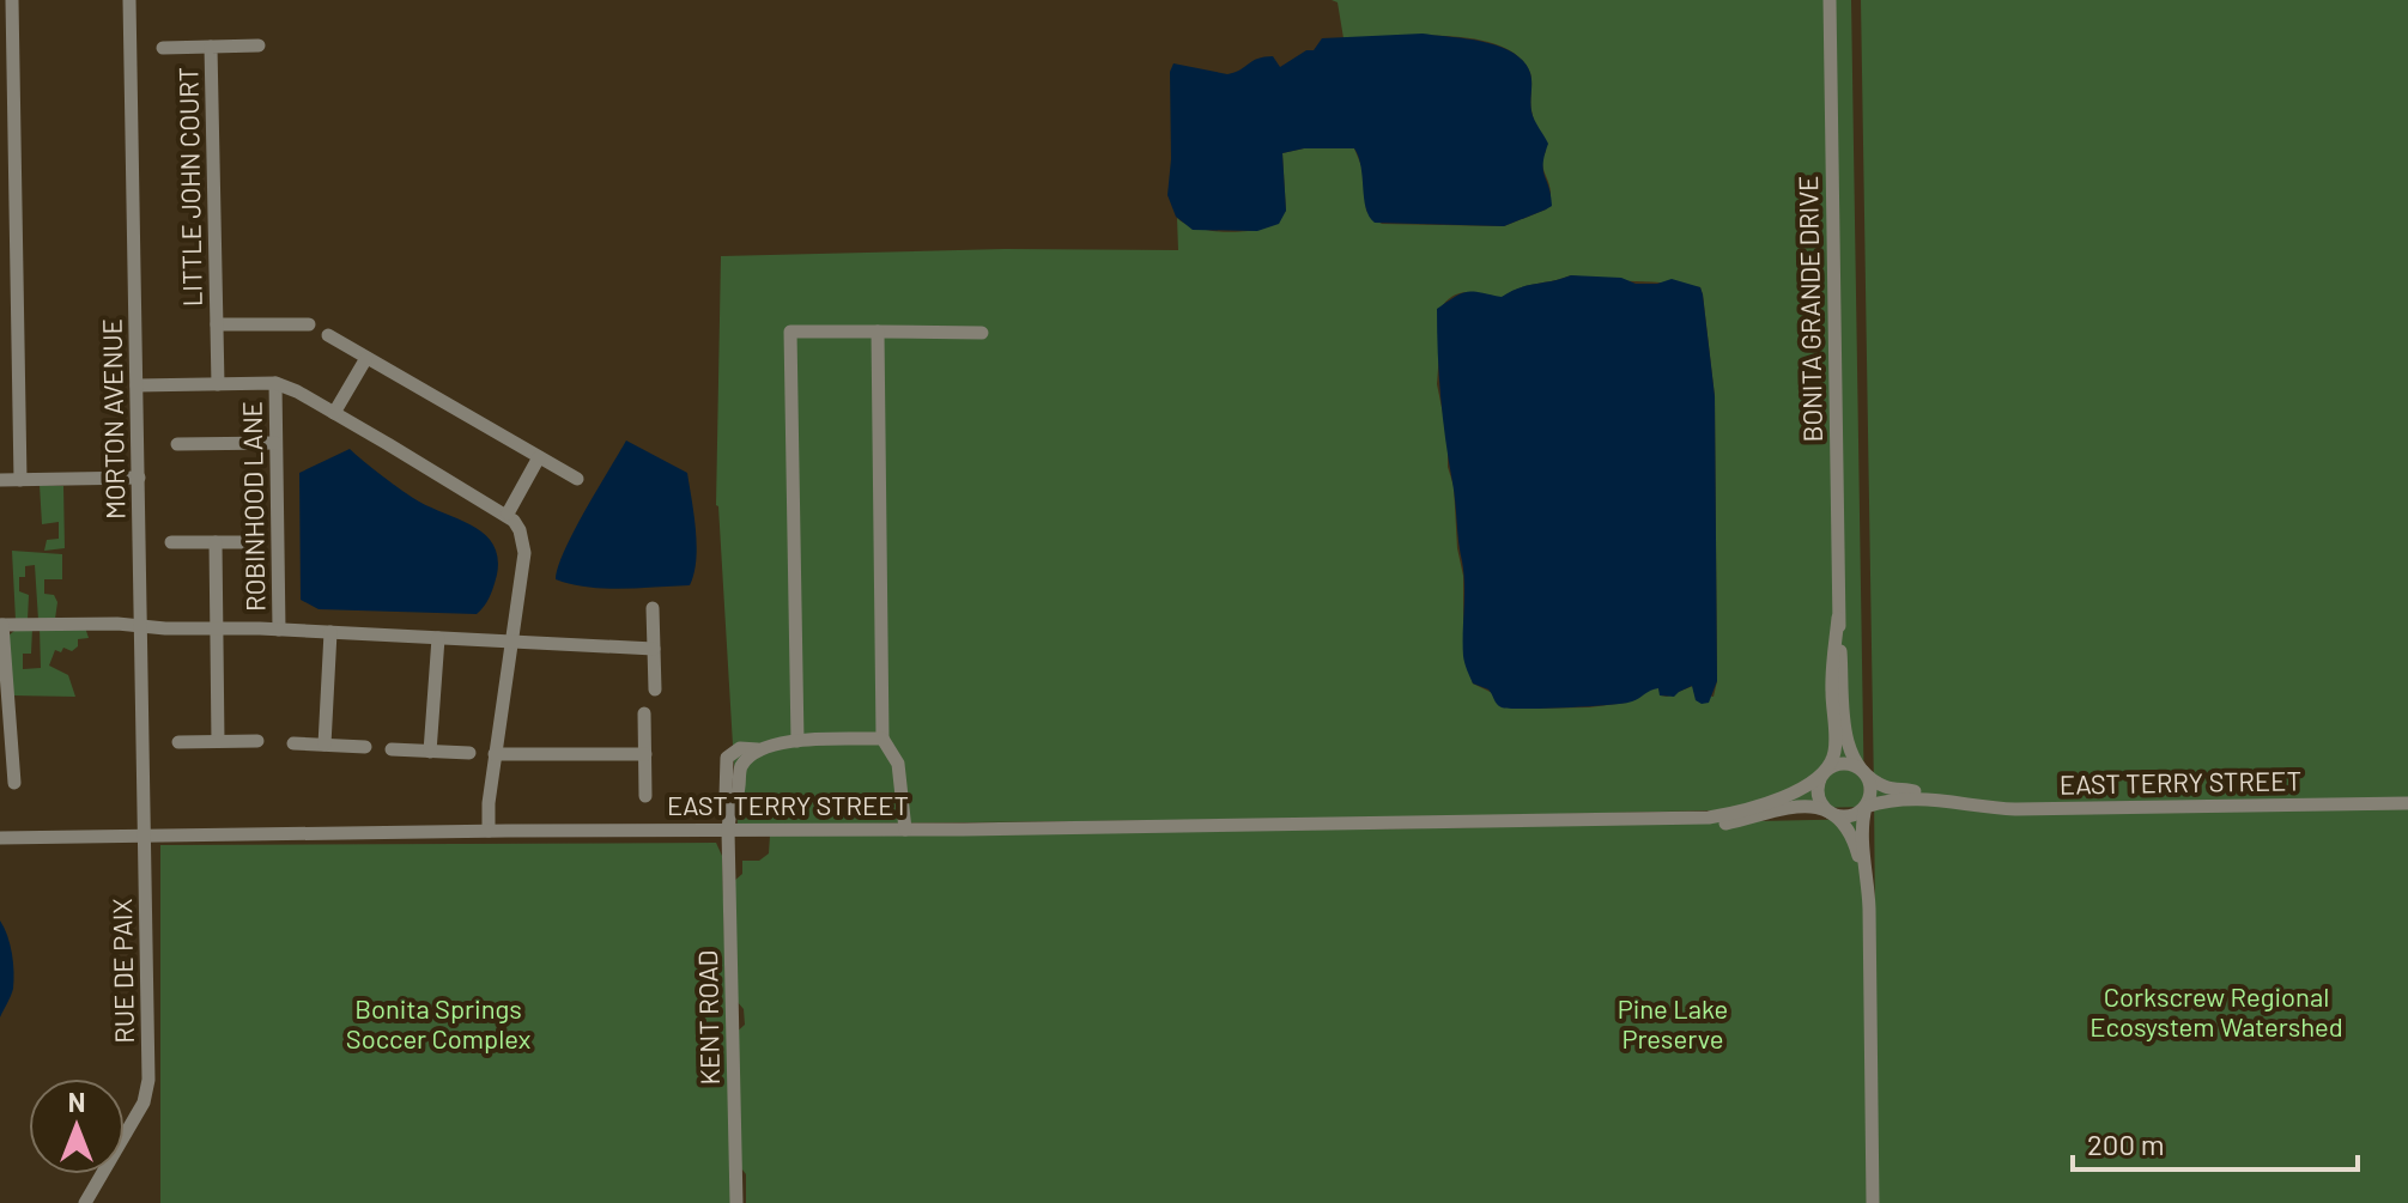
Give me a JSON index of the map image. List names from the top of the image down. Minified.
{"streets":{"street":["LITTLE JOHN COURT","BONITA GRANDE DRIVE","MORTON AVENUE","ROBINHOOD LANE","EAST TERRY STREET","RUE DE PAIX","KENT ROAD"]},"crossings":[["BONITA GRANDE DRIVE","EAST TERRY STREET"],["MORTON AVENUE","EAST TERRY STREET"],["MORTON AVENUE","RUE DE PAIX"],["EAST TERRY STREET","RUE DE PAIX"],["EAST TERRY STREET","KENT ROAD"]],"parks":["Corkscrew Regional Ecosystem Watershed","Bonita Springs Soccer Complex","Pine Lake Preserve"],"scale_bar":"200 m","north":"top"}
